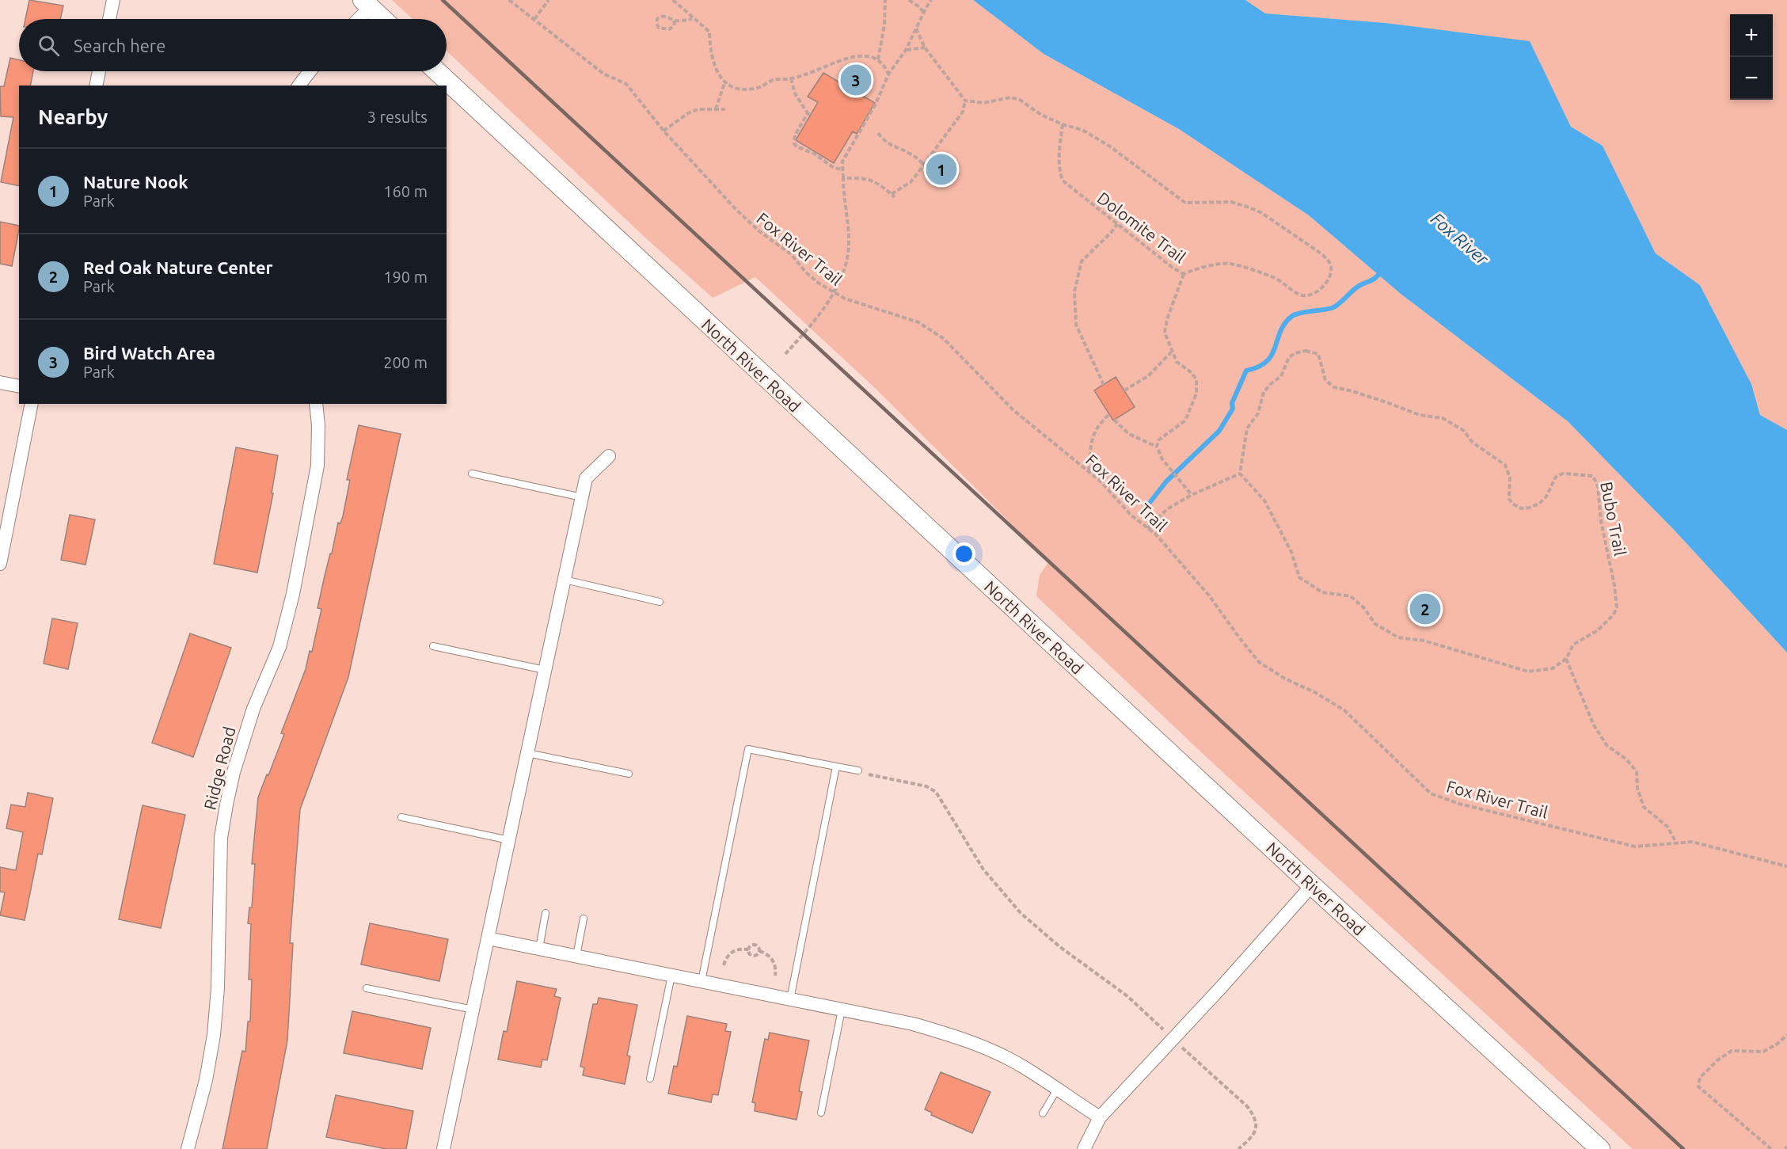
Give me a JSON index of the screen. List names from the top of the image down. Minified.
{"streets":{"main road":["North River Road"],"street":["Ridge Road"],"path":["Dolomite Trail","Fox River Trail","Bubo Trail"]},"water":["Fox River"],"page":{"map_buttons":["+","−"],"search":"Search here","pins":["3","1","2"],"heading":["Nearby","3 results"],"list":[{"mark":"1","name":"Nature Nook","note":"Park","value":"160 m"},{"mark":"2","name":"Red Oak Nature Center","note":"Park","value":"190 m"},{"mark":"3","name":"Bird Watch Area","note":"Park","value":"200 m"}]}}
